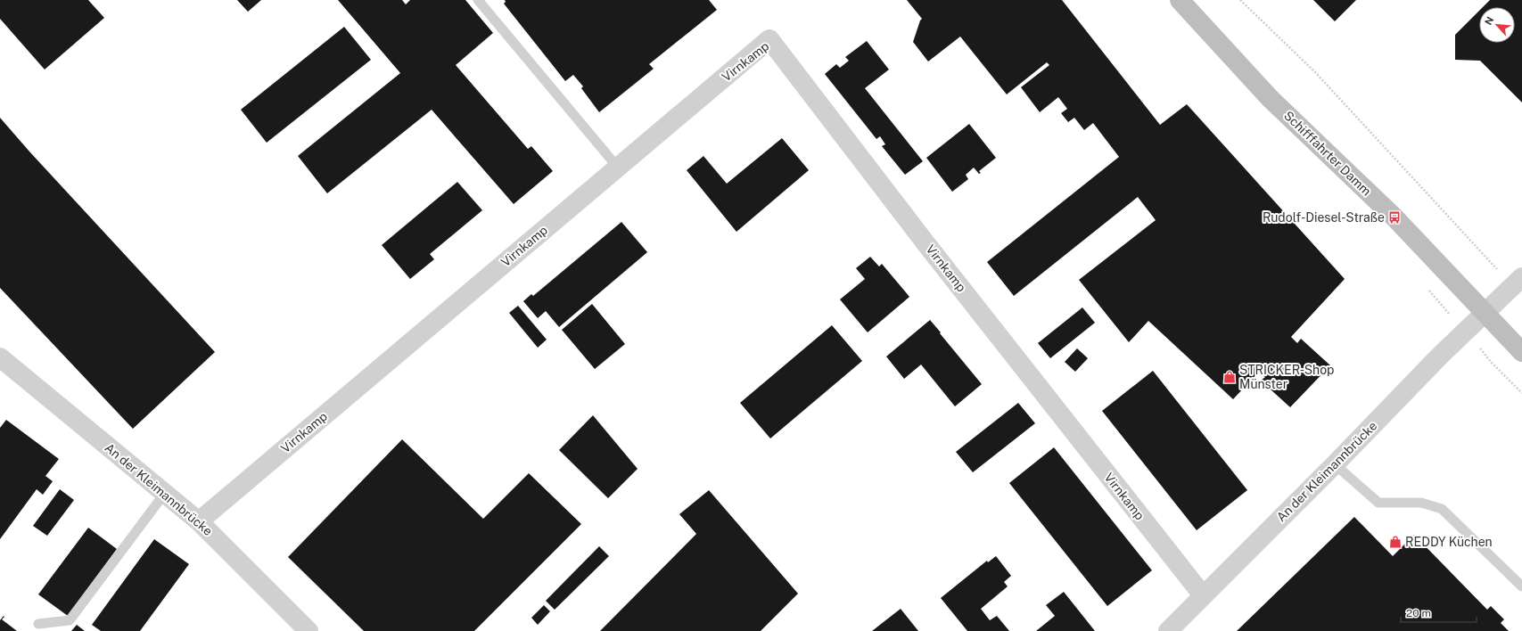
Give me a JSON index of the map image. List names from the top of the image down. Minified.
{"streets":{"main road":["Schifffahrter Damm"],"street":["Virnkamp","An der Kleimannbrücke"]},"crossings":[["Virnkamp","An der Kleimannbrücke"],["Schifffahrter Damm","An der Kleimannbrücke"]],"places":{"bus stop":["Rudolf-Diesel-Straße"],"shop":["STRICKER-Shop Münster","REDDY Küchen"]},"scale_bar":"20 m","north":"top left"}
